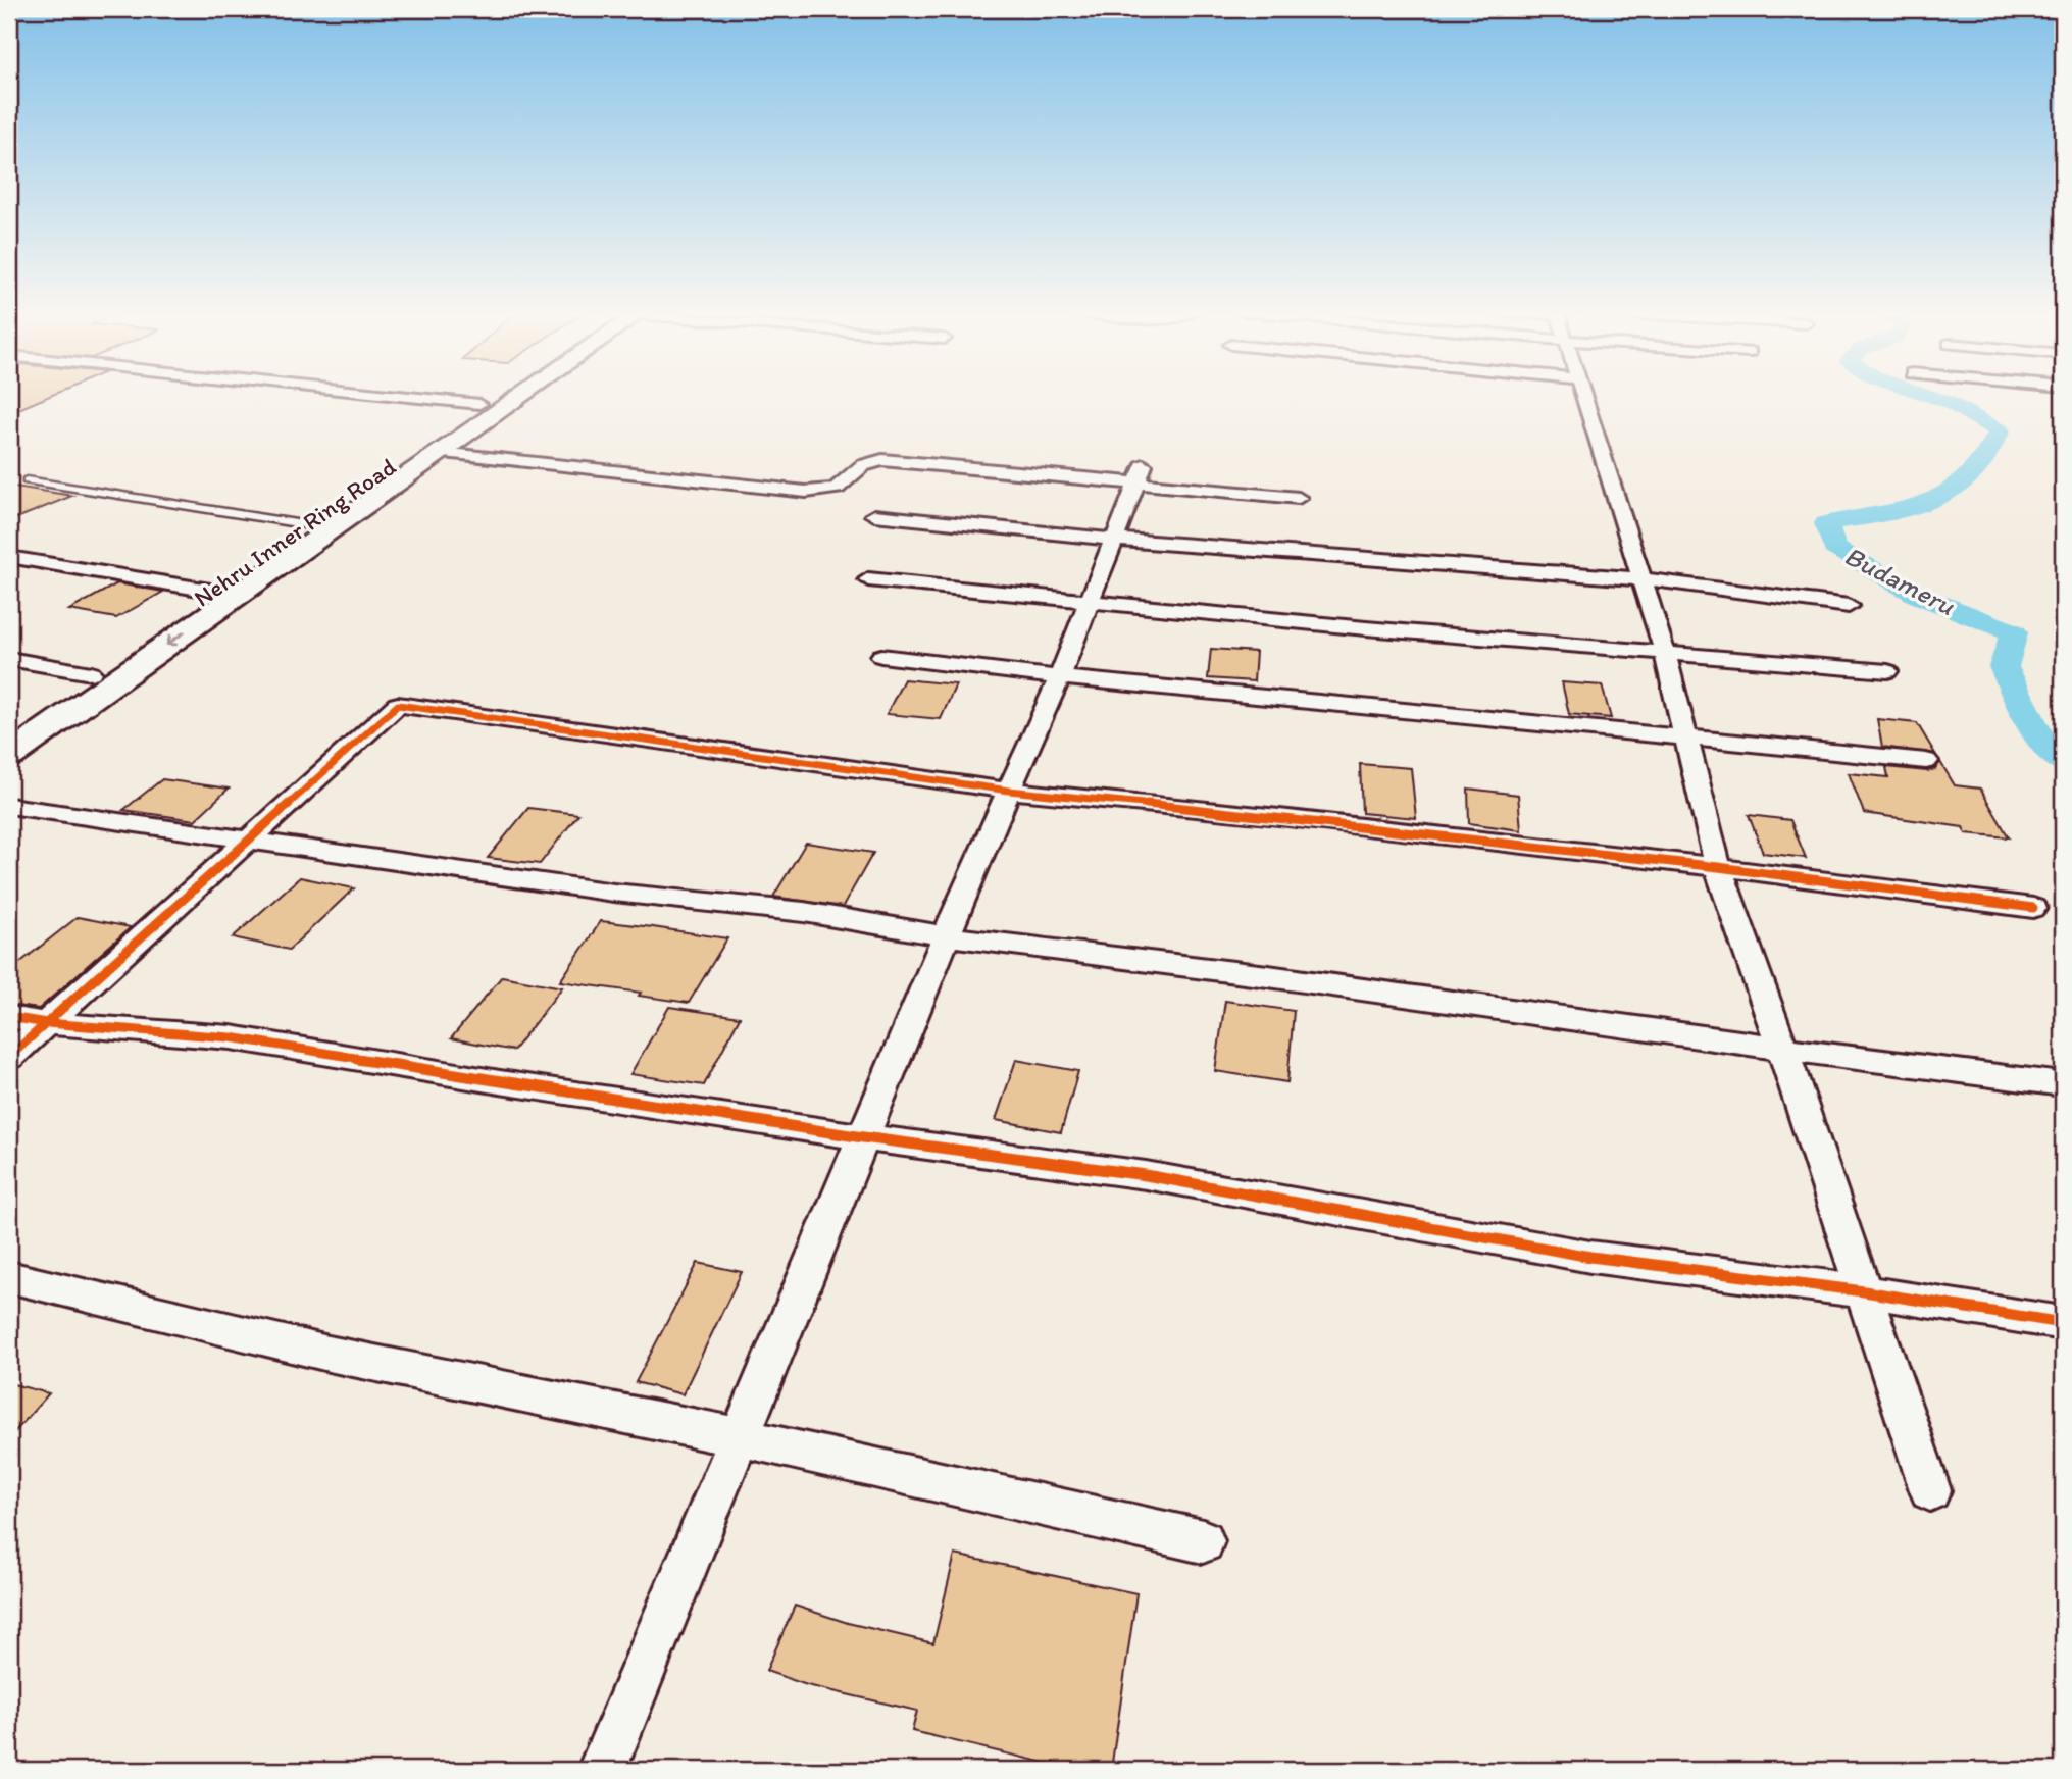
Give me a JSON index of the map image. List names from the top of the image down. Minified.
{"streets":{"main road":["Nehru Inner Ring Road"]},"water":["Budameru"]}
